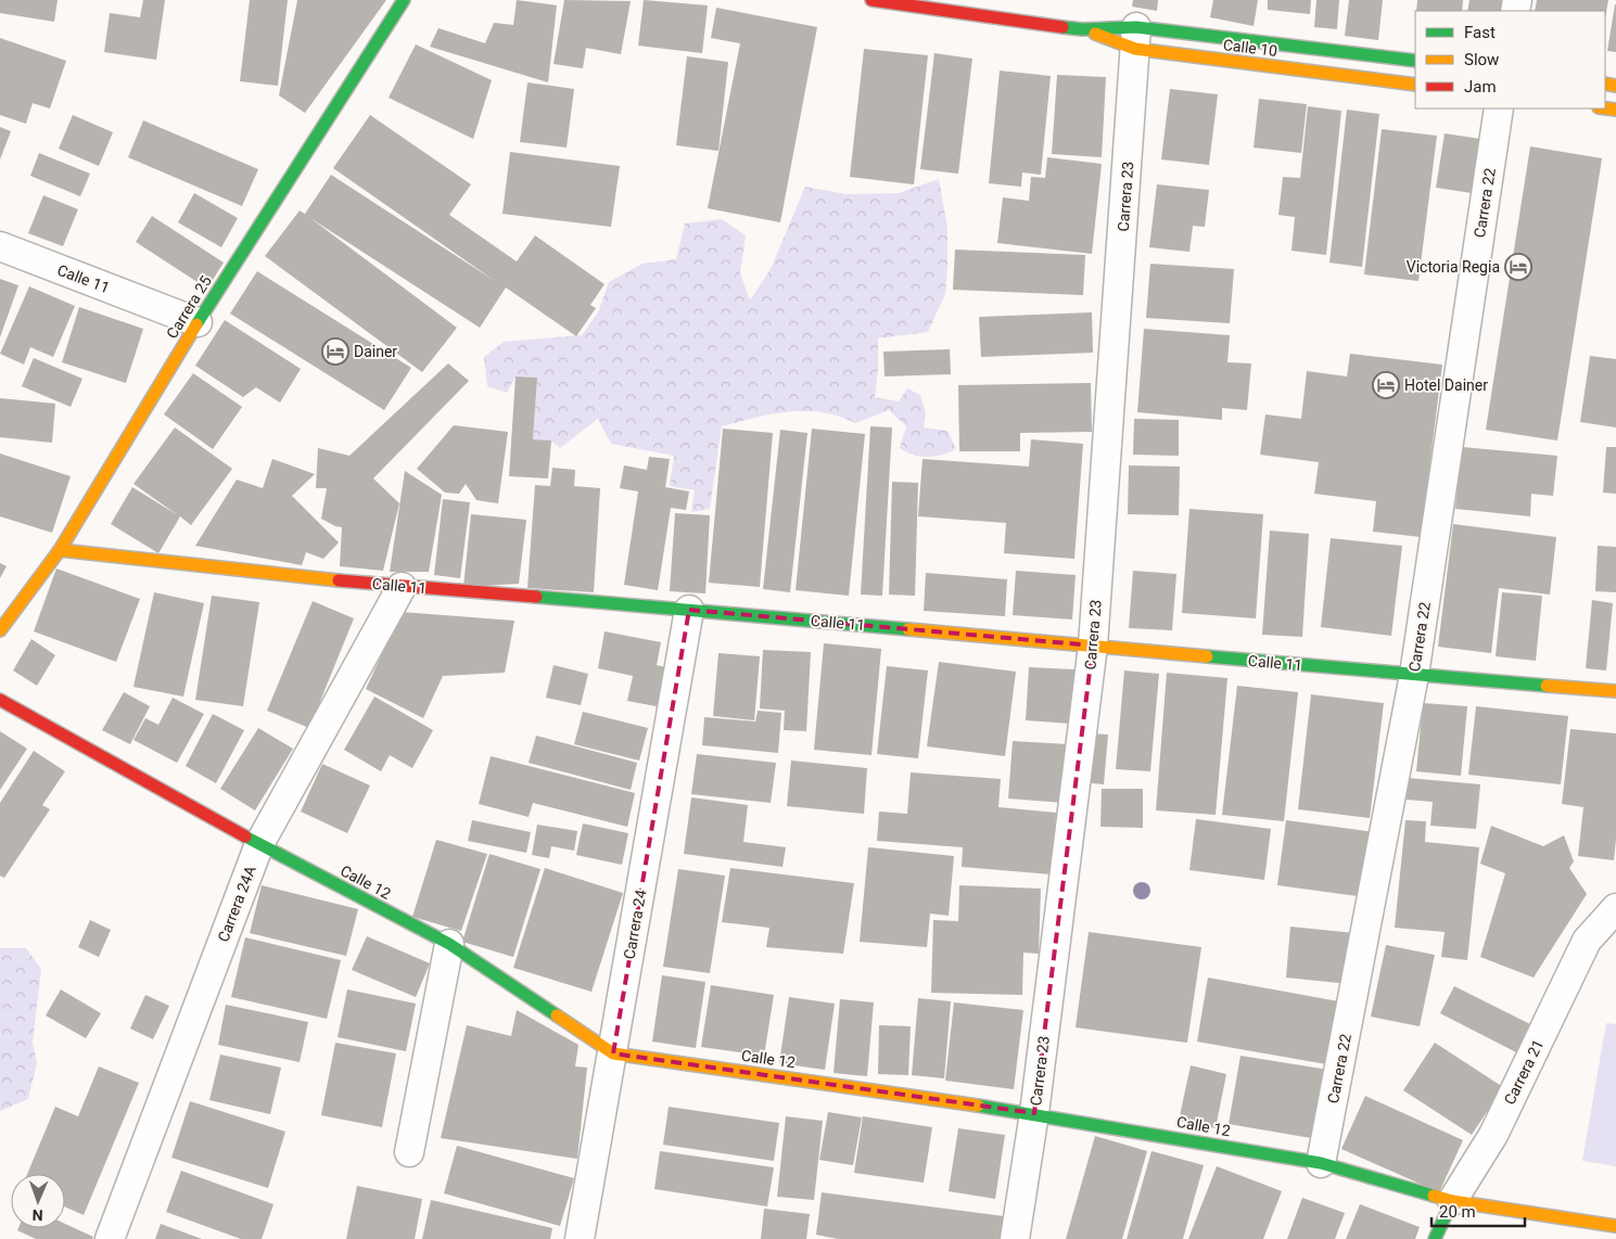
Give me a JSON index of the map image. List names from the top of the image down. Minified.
{"streets":{"street":["Calle 10","Carrera 23","Carrera 22","Calle 11","Carrera 25","Calle 12","Carrera 24A","Carrera 24","Carrera 21"]},"crossings":[["Calle 10","Carrera 23"],["Carrera 23","Calle 11"],["Carrera 23","Calle 12"],["Carrera 22","Calle 11"],["Carrera 22","Calle 12"],["Calle 11","Carrera 25"],["Calle 11","Carrera 24A"],["Calle 11","Carrera 24"],["Calle 12","Carrera 24A"],["Calle 12","Carrera 24"],["Calle 12","Carrera 21"]],"places":{"hotel":["Victoria Regia","Dainer","Hotel Dainer"]},"legend":["Fast","Slow","Jam"],"scale_bar":"20 m","north":"bottom"}
